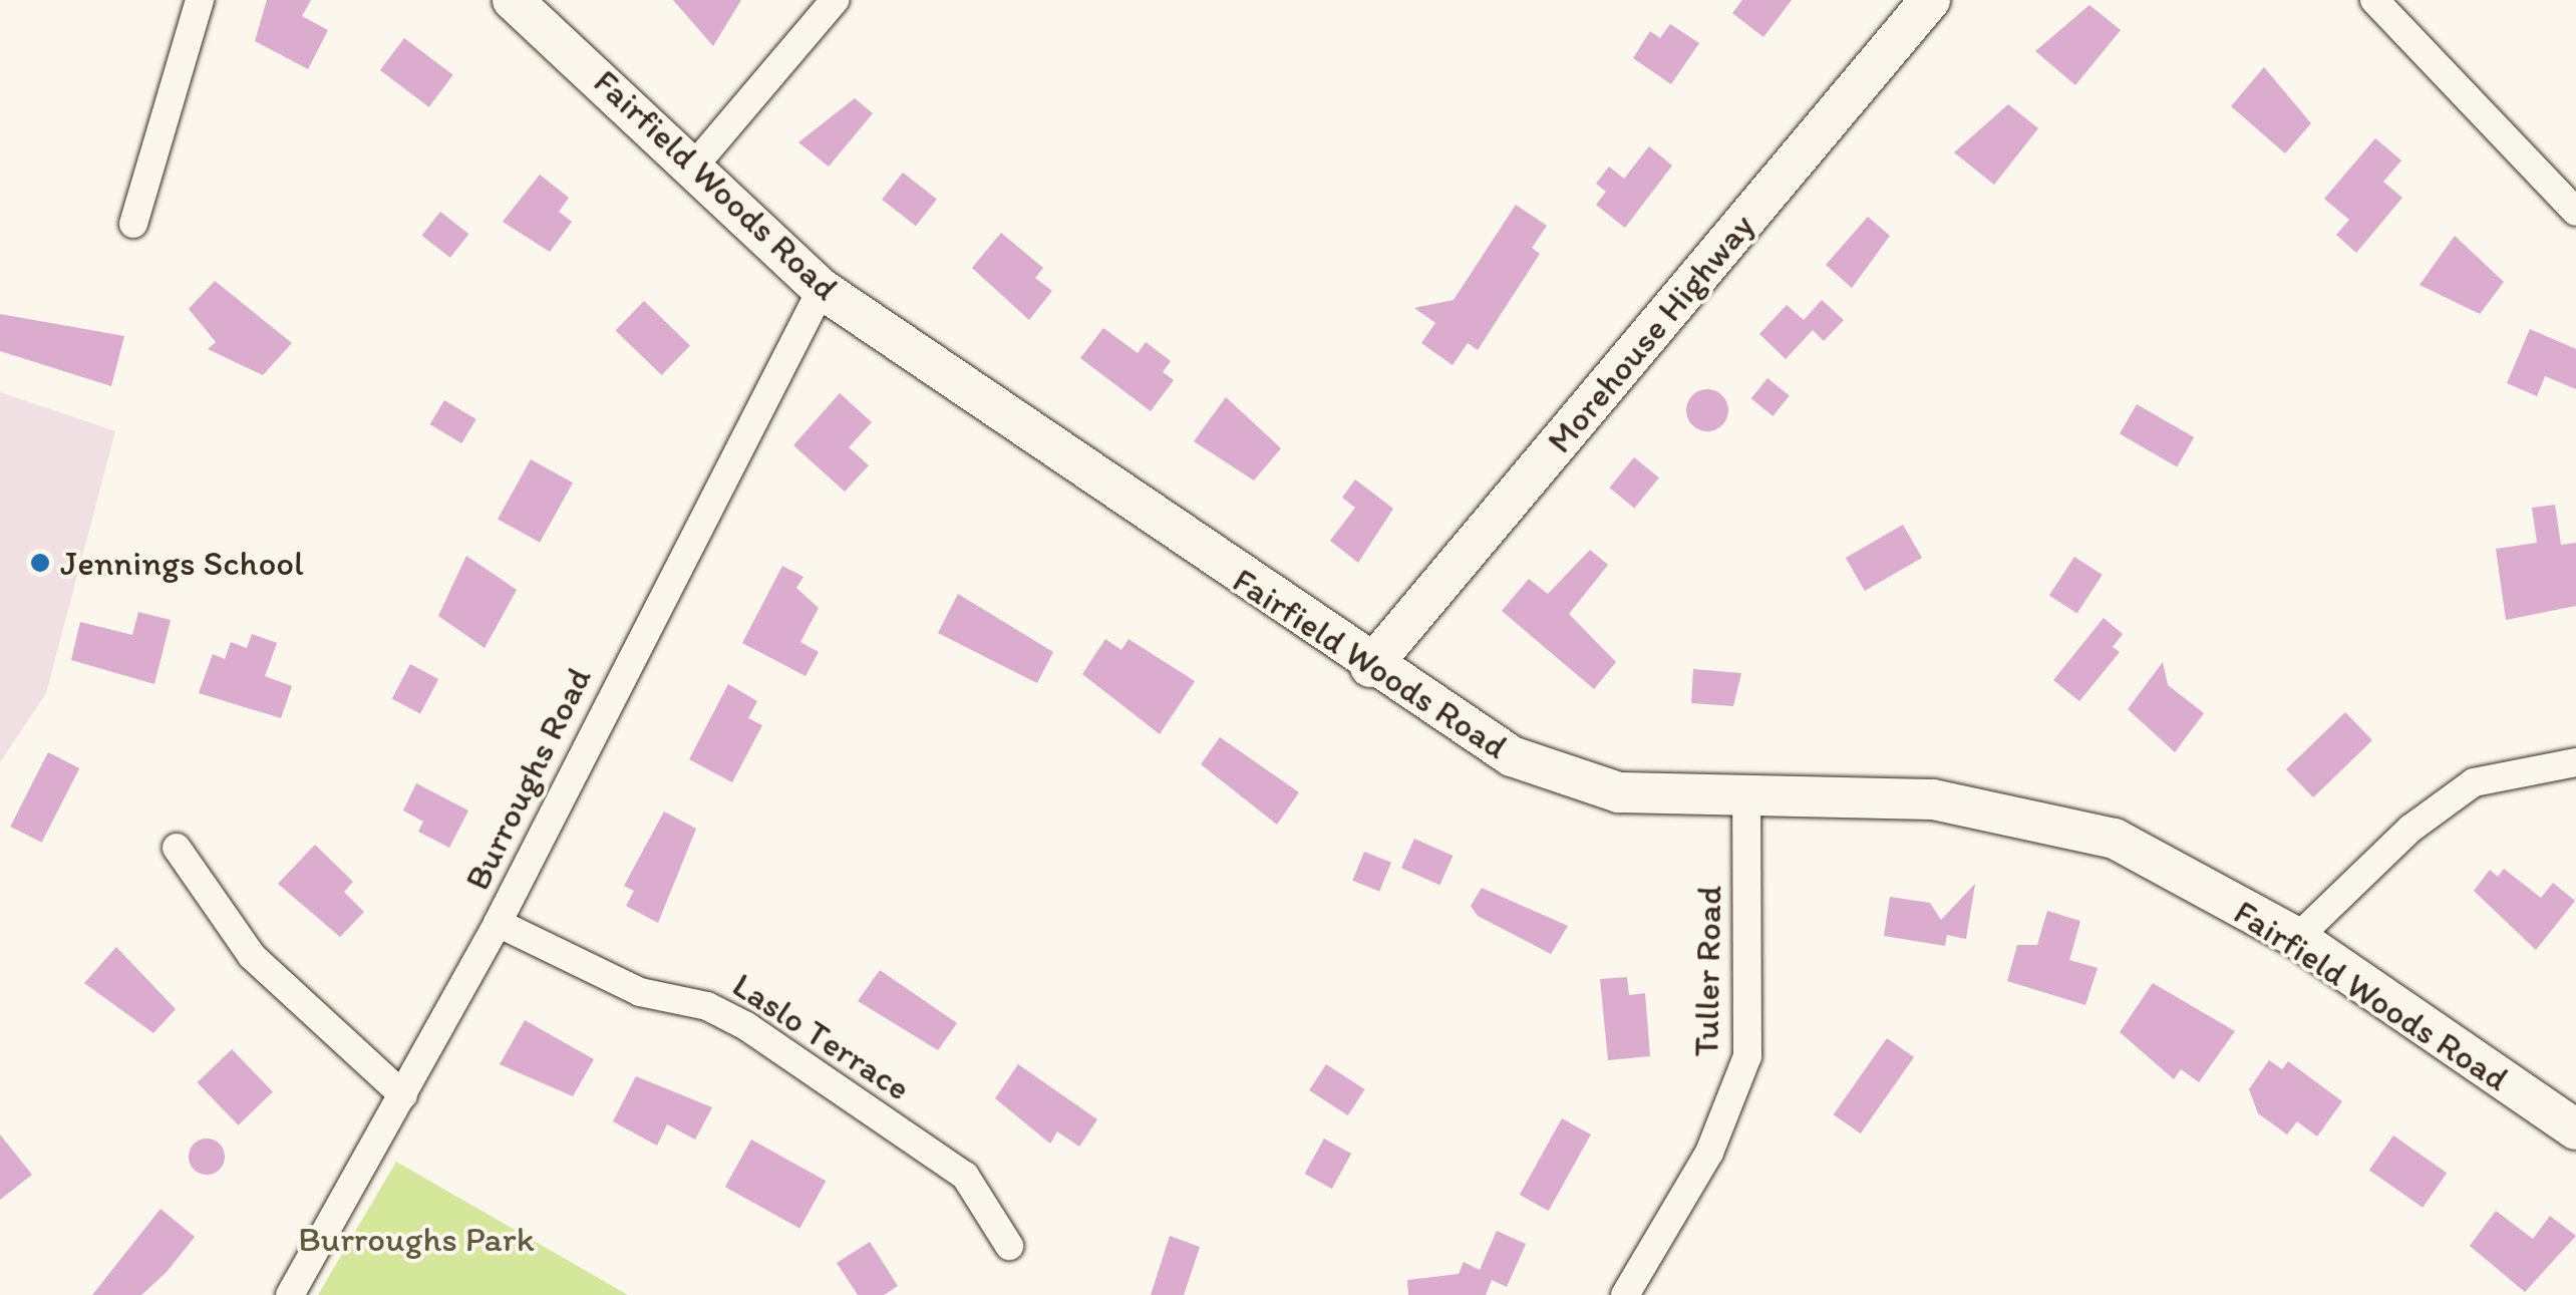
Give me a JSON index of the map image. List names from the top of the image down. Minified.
{"streets":{"main road":["Fairfield Woods Road","Morehouse Highway"],"street":["Burroughs Road","Tuller Road","Laslo Terrace"]},"crossings":[["Fairfield Woods Road","Morehouse Highway"],["Fairfield Woods Road","Burroughs Road"],["Fairfield Woods Road","Tuller Road"],["Burroughs Road","Laslo Terrace"]],"parks":["Burroughs Park"],"places":["Jennings School"]}
